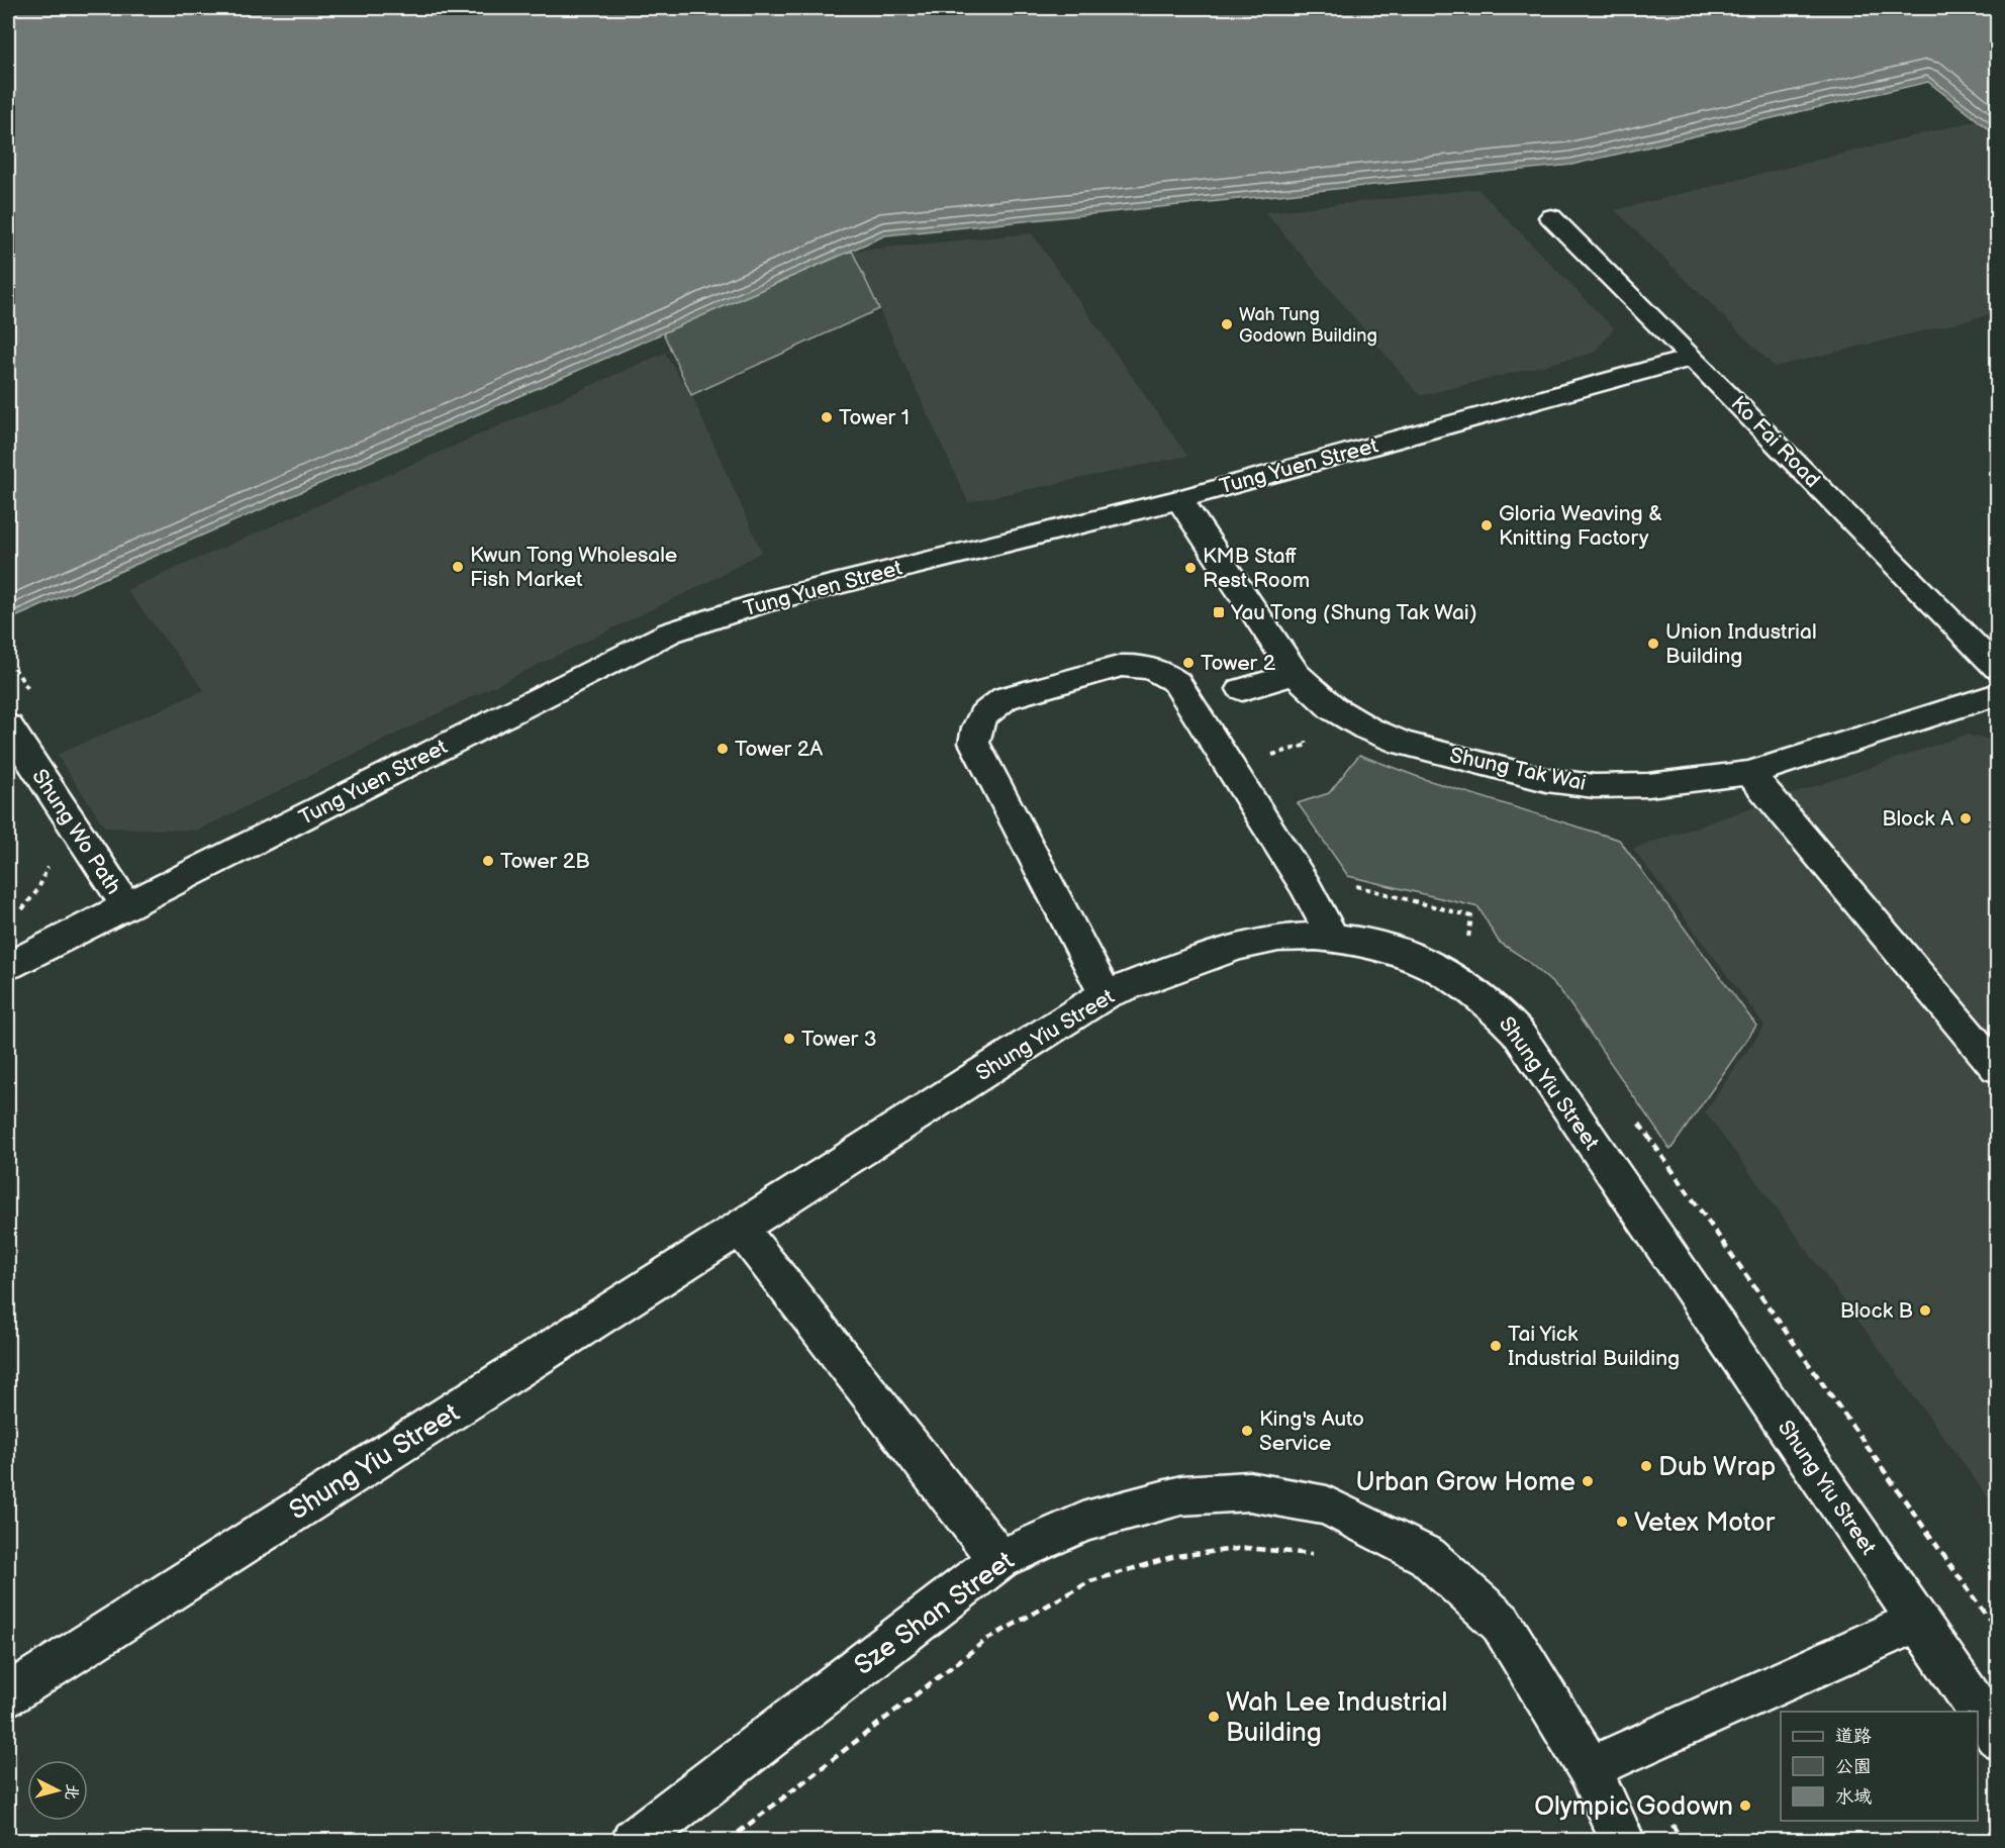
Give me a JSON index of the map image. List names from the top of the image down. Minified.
{"streets":{"street":["Ko Fai Road","Tung Yuen Street","Shung Tak Wai","Shung Wo Path","Shung Yiu Street","Sze Shan Street"]},"crossings":[["Ko Fai Road","Tung Yuen Street"],["Tung Yuen Street","Shung Tak Wai"],["Tung Yuen Street","Shung Wo Path"]],"places":{"other":["Wah Tung Godown Building","Tower 1","Gloria Weaving & Knitting Factory","Kwun Tong Wholesale Fish Market","KMB Staff Rest Room","Union Industrial Building","Tower 2","Tower 2A","Block A","Tower 2B","Tower 3","Block B","Tai Yick Industrial Building","King's Auto Service","Dub Wrap","Urban Grow Home","Vetex Motor","Wah Lee Industrial Building","Olympic Godown"],"transit":["Yau Tong (Shung Tak Wai)"]},"legend":["道路","公園","水域"],"north":"right"}
